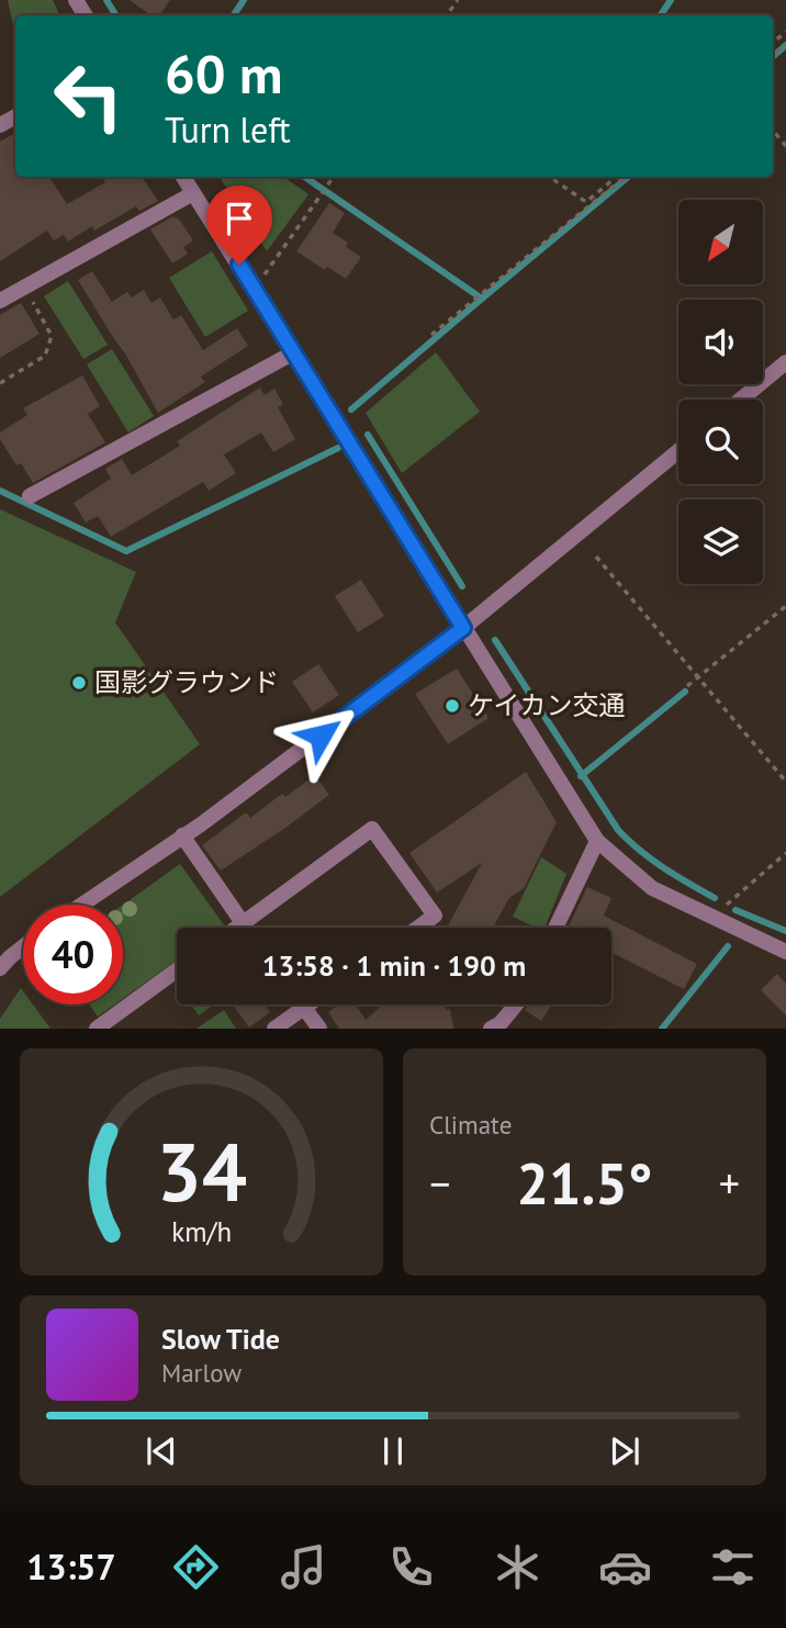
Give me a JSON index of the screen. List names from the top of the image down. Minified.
{"places":["国影グラウンド","ケイカン交通"],"north":"bottom left","page":{"turn":["60 m","Turn left"],"limit":"40","trip":"13:58 · 1 min · 190 m","tile":"Climate","heat":["−","21.5°","+"],"song":["Slow Tide","Marlow"],"tabs":"13:57","gauge":["34","km/h"]}}
